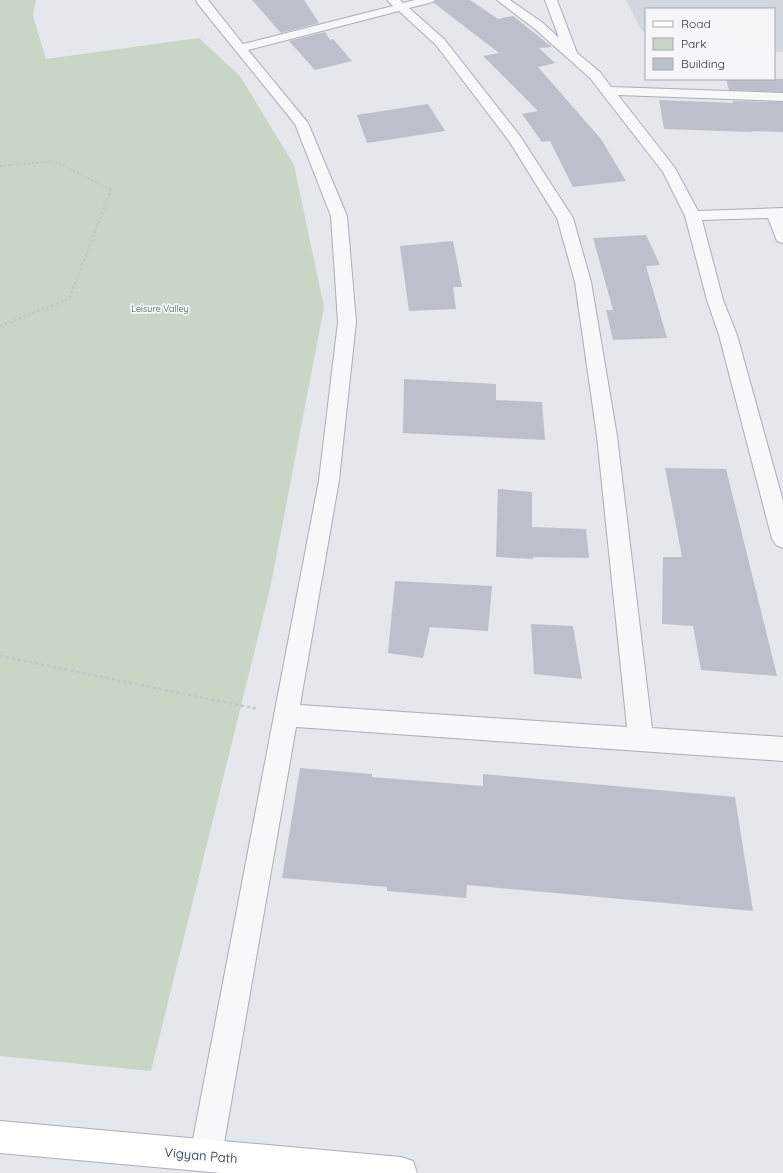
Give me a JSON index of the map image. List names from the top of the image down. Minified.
{"streets":{"main road":["Vigyan Path"]},"parks":["Leisure Valley"],"legend":["Road","Park","Building"]}
